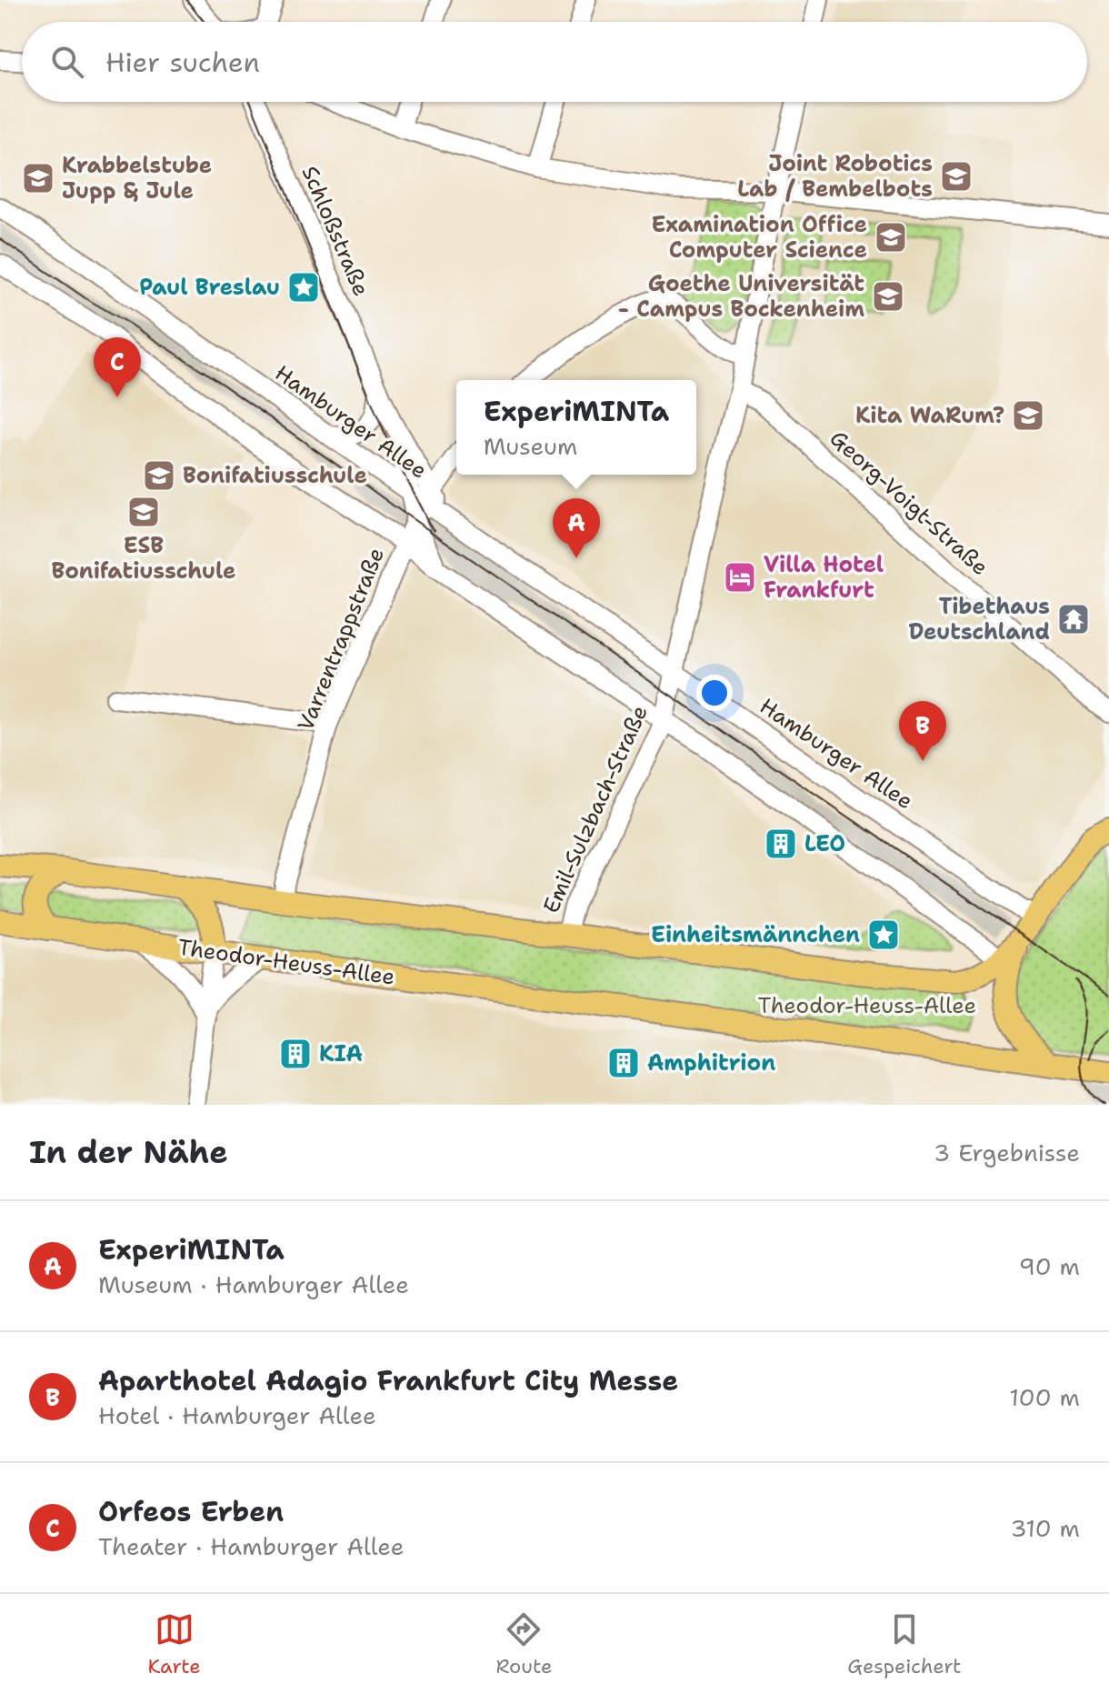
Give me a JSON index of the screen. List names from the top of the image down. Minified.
{"streets":{"main road":["Theodor-Heuss-Allee"],"street":["Schloßstraße","Hamburger Allee","Georg-Voigt-Straße","Varrentrappstraße","Emil-Sulzbach-Straße"]},"crossings":[["Schloßstraße","Hamburger Allee"],["Schloßstraße","Varrentrappstraße"],["Hamburger Allee","Varrentrappstraße"],["Hamburger Allee","Emil-Sulzbach-Straße"],["Georg-Voigt-Straße","Emil-Sulzbach-Straße"]],"parks":["Theodor-Heuss-Allee"],"places":{"school or university":["Joint Robotics Lab / Bembelbots","Krabbelstube Jupp & Jule","Examination Office Computer Science","Goethe Universität - Campus Bockenheim","Kita WaRum?","Bonifatiusschule","ESB Bonifatiusschule"],"place":["Paul Breslau","Einheitsmännchen"],"hotel":["Villa Hotel Frankfurt"],"temple":["Tibethaus Deutschland"],"building":["LEO","KIA","Amphitrion"]},"page":{"search":"Hier suchen","pins":["C","A","B"],"popup":["ExperiMINTa","Museum"],"heading":["In der Nähe","3 Ergebnisse"],"list":[{"mark":"A","name":"ExperiMINTa","note":"Museum · Hamburger Allee","value":"90 m"},{"mark":"B","name":"Aparthotel Adagio Frankfurt City Messe","note":"Hotel · Hamburger Allee","value":"100 m"},{"mark":"C","name":"Orfeos Erben","note":"Theater · Hamburger Allee","value":"310 m"}],"nav":["Karte","Route","Gespeichert"]}}
